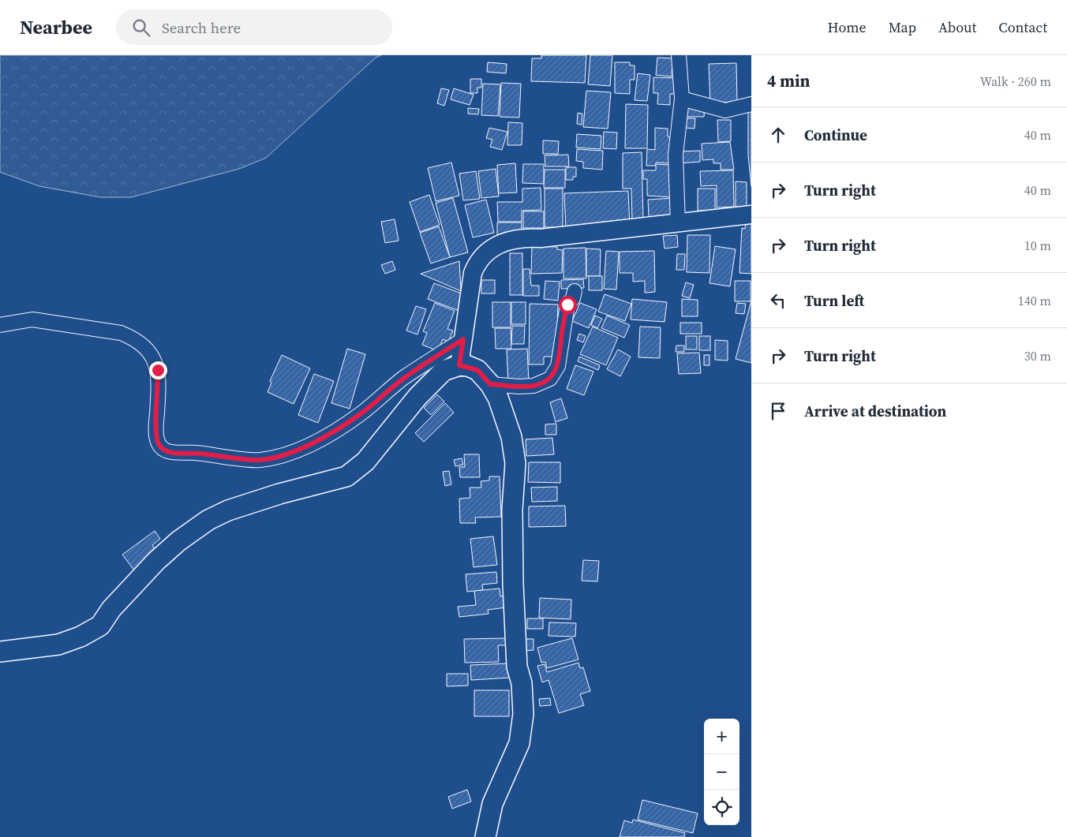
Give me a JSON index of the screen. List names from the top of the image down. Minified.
{"page":{"header":"Nearbee","search":"Search here","nav":["Home","Map","About","Contact"],"heading":["4 min","Walk · 260 m"],"list":[["Continue","40 m"],["Turn right","40 m"],["Turn right","10 m"],["Turn left","140 m"],["Turn right","30 m"],"Arrive at destination"],"map_buttons":["+","−"]}}
